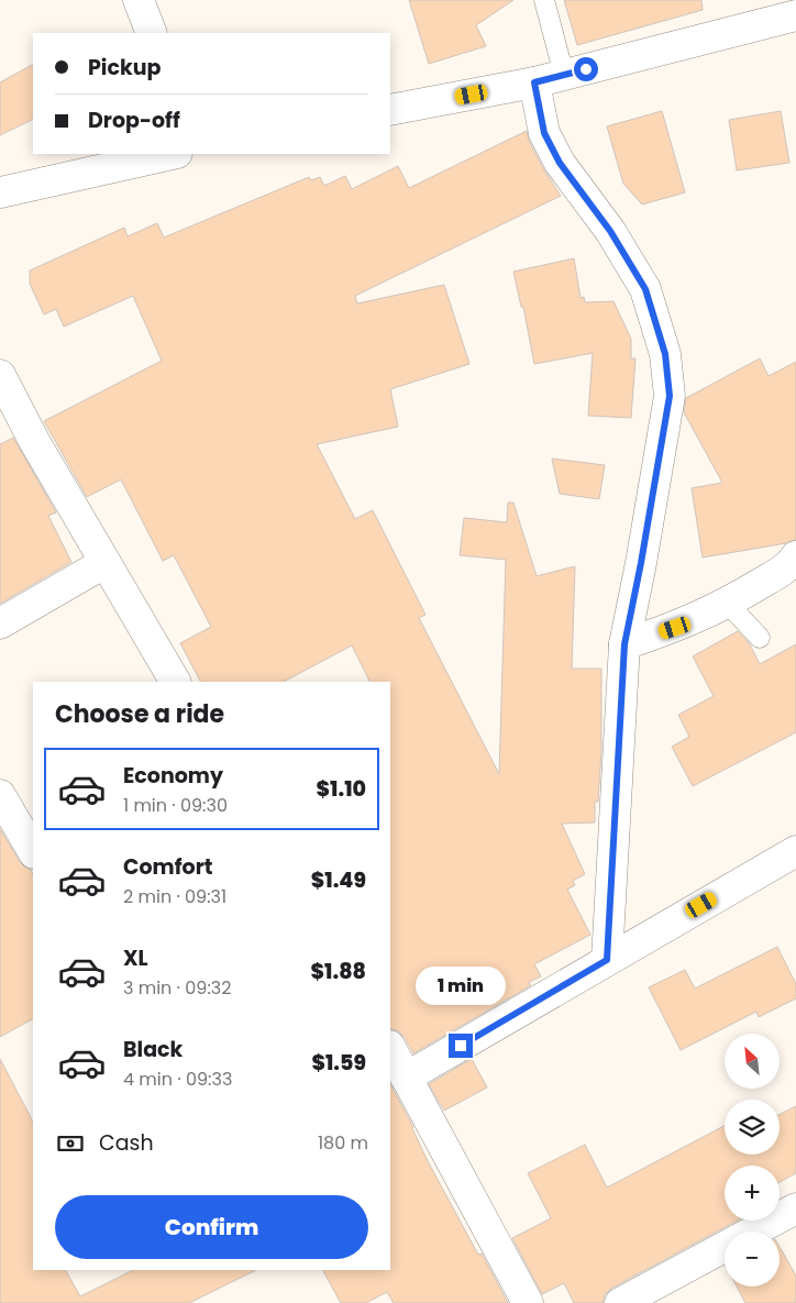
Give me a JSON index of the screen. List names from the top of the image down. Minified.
{"north":"top left","page":{"banner":["Pickup","Drop-off"],"heading":"Choose a ride","list":[{"name":"Economy","note":"1 min · 09:30","value":"$1.10"},{"name":"Comfort","note":"2 min · 09:31","value":"$1.49"},{"name":"XL","note":"3 min · 09:32","value":"$1.88"},{"name":"Black","note":"4 min · 09:33","value":"$1.59"}],"bubble":"1 min","map_buttons":["+","−"],"pay":["Cash","180 m"],"buttons":"Confirm"}}
